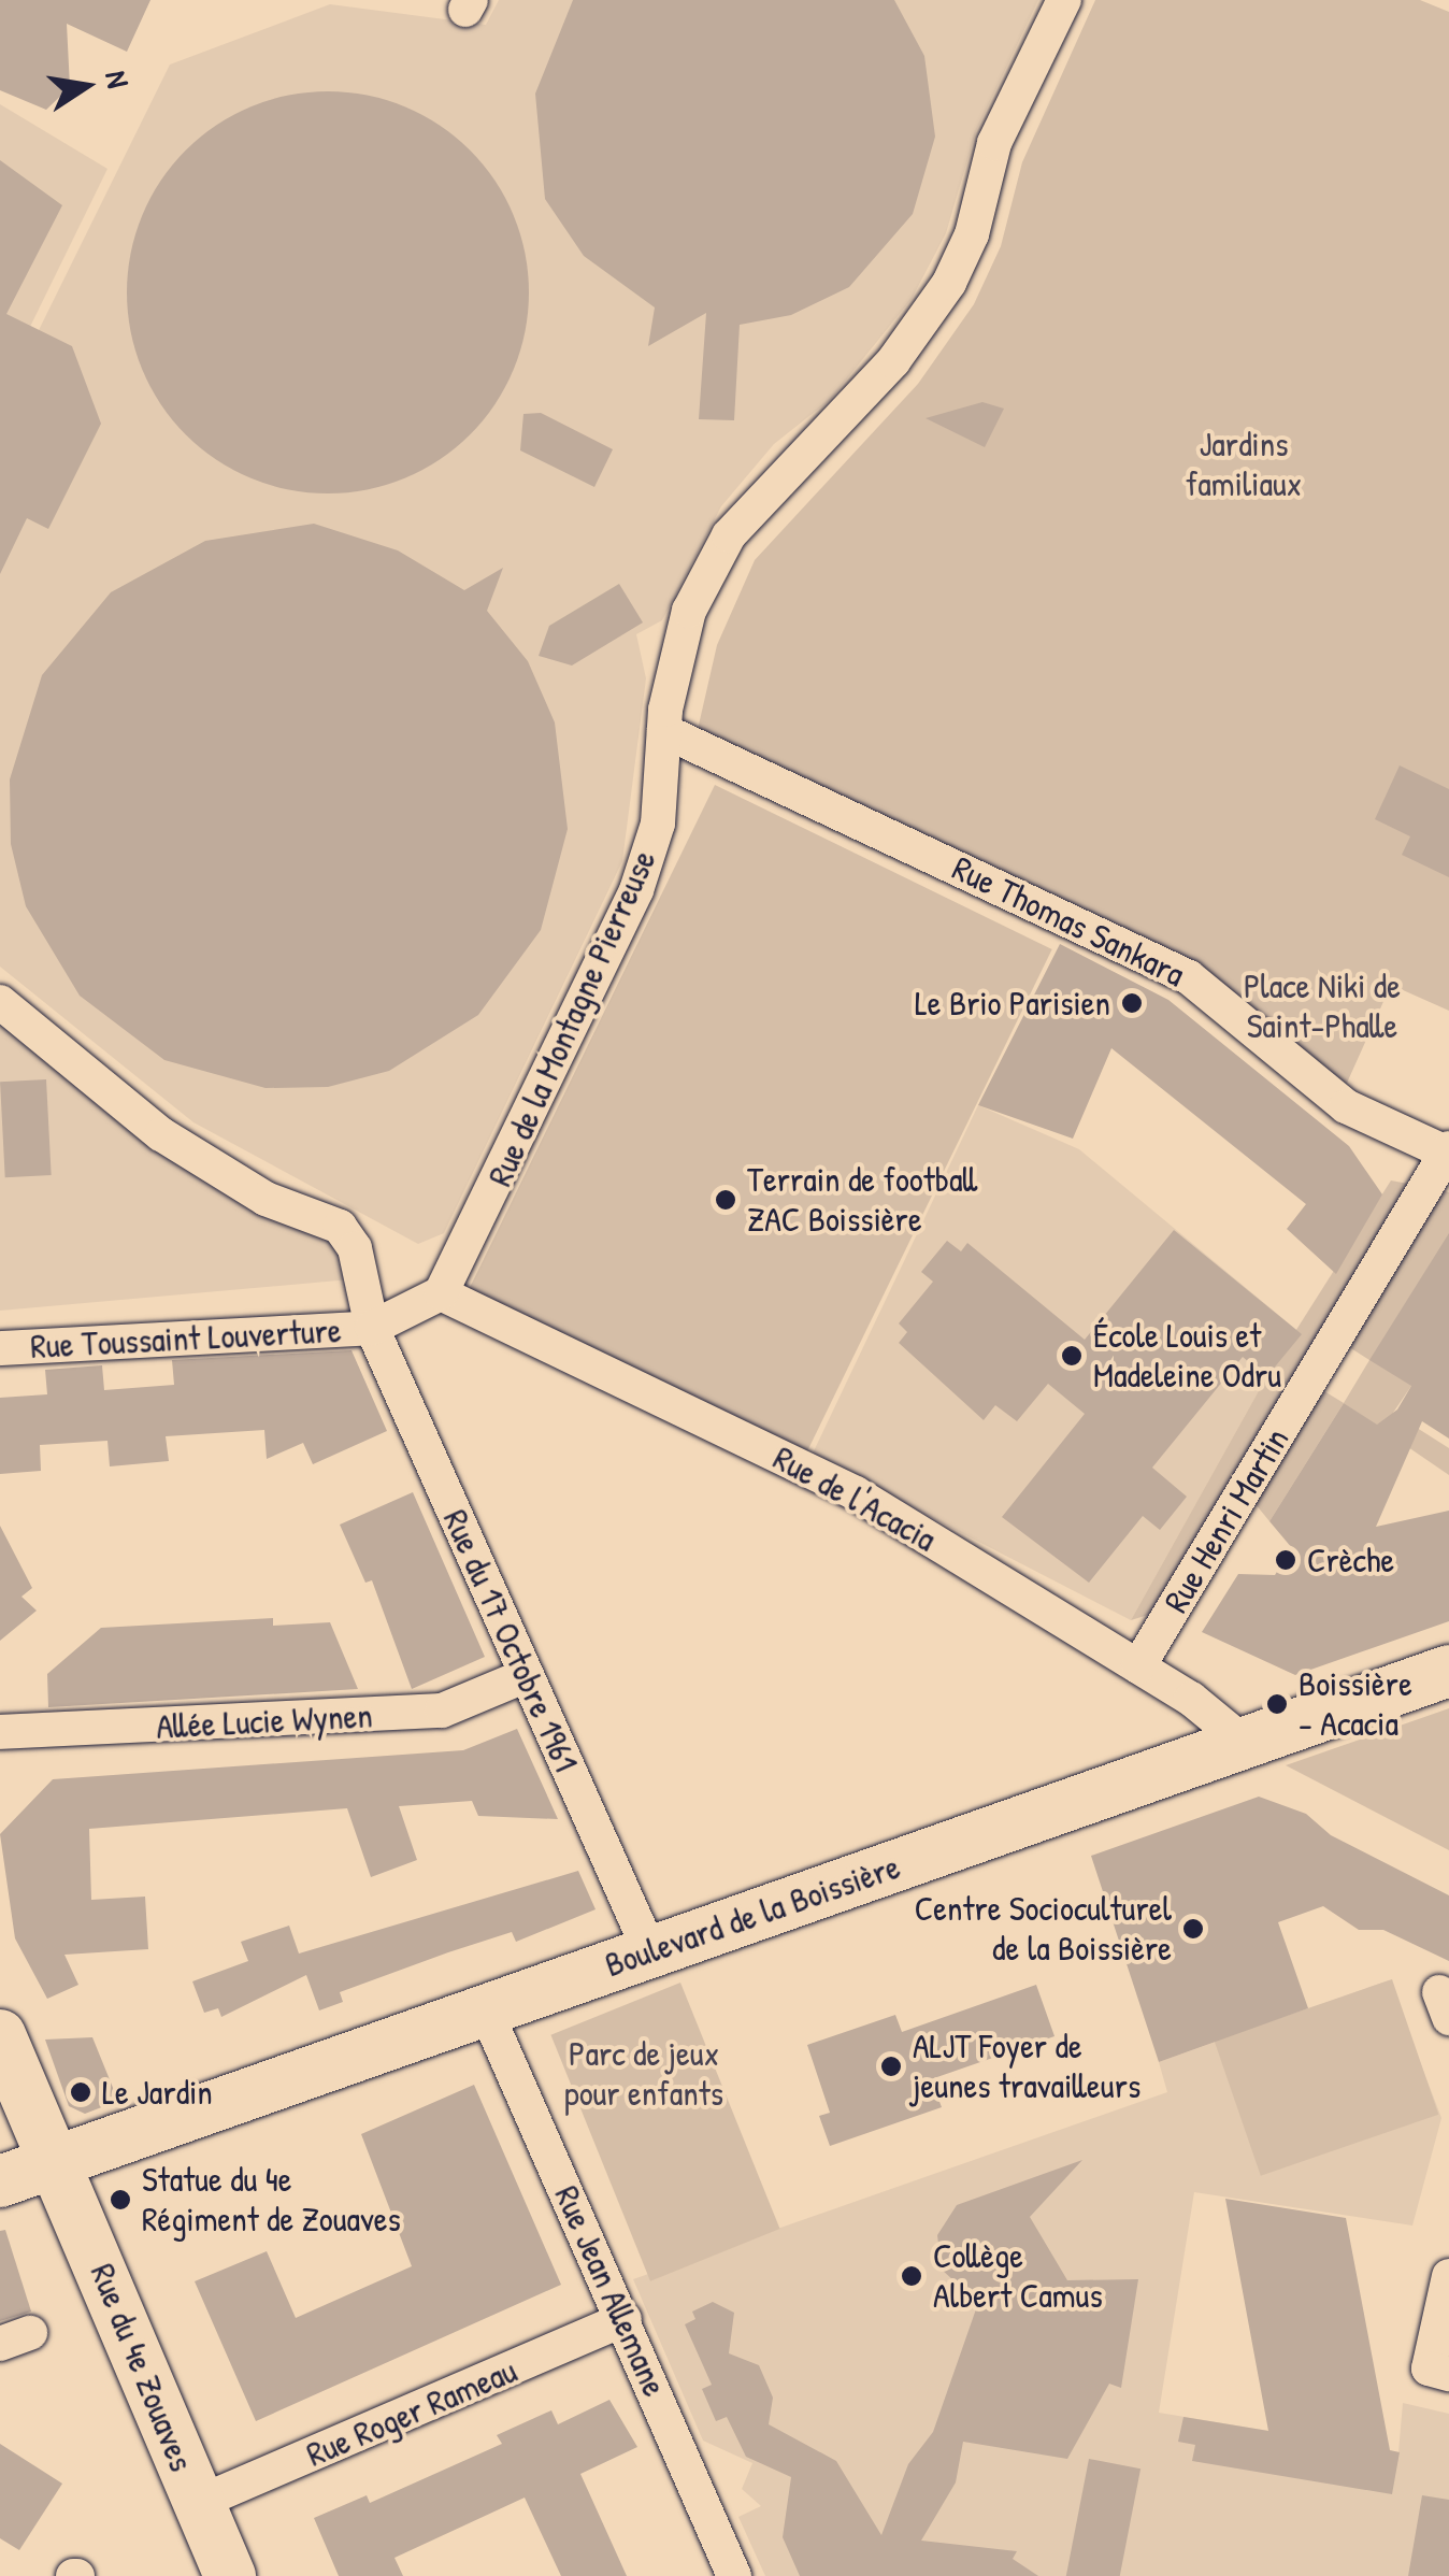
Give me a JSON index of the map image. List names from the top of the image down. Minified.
{"streets":{"main road":["Boulevard de la Boissière","Rue du 4e Zouaves"],"street":["Rue Thomas Sankara","Rue de la Montagne Pierreuse","Rue Toussaint Louverture","Rue de l'Acacia","Rue Henri Martin","Rue du 17 Octobre 1961","Allée Lucie Wynen","Rue Jean Allemane","Rue Roger Rameau"]},"crossings":[["Rue Thomas Sankara","Rue de la Montagne Pierreuse"],["Rue Thomas Sankara","Rue Henri Martin"],["Rue de la Montagne Pierreuse","Rue de l'Acacia"],["Rue Toussaint Louverture","Rue du 17 Octobre 1961"],["Rue de l'Acacia","Rue Henri Martin"],["Rue de l'Acacia","Boulevard de la Boissière"],["Rue du 17 Octobre 1961","Allée Lucie Wynen"],["Rue du 17 Octobre 1961","Boulevard de la Boissière"],["Boulevard de la Boissière","Rue Jean Allemane"],["Boulevard de la Boissière","Rue du 4e Zouaves"],["Rue Jean Allemane","Rue Roger Rameau"],["Rue du 4e Zouaves","Rue Roger Rameau"]],"parks":["Jardins familiaux","Place Niki de Saint-Phalle","Parc de jeux pour enfants"],"places":["Le Brio Parisien","Terrain de football ZAC Boissière","École Louis et Madeleine Odru","Crèche","Boissière - Acacia","Centre Socioculturel de la Boissière","ALJT Foyer de jeunes travailleurs","Le Jardin","Statue du 4e Régiment de Zouaves","Collège Albert Camus"],"north":"right"}
